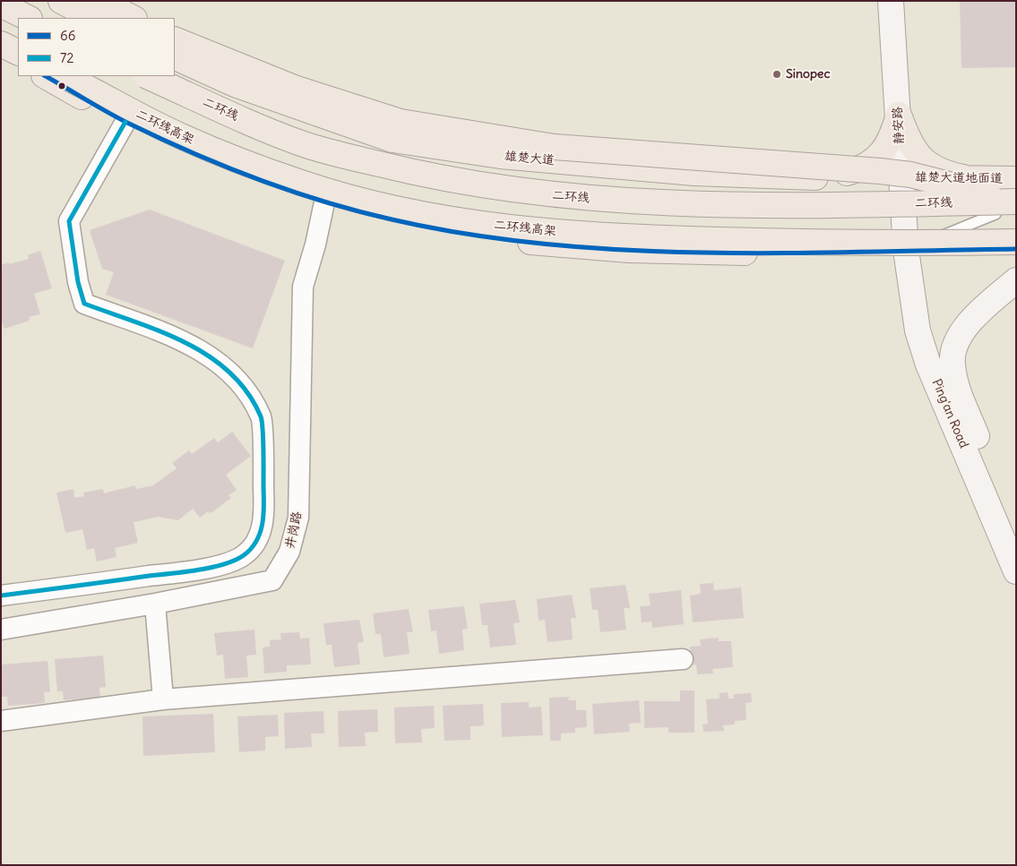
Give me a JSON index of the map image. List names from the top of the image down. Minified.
{"streets":{"main road":["二环线","静安路","二环线高架","雄楚大道","雄楚大道地面道","Ping'an Road"],"street":["井岗路"]},"crossings":[["静安路","雄楚大道"],["静安路","雄楚大道地面道"],["静安路","Ping'an Road"],["雄楚大道","雄楚大道地面道"]],"places":["Sinopec"],"lines":["transit line 66","transit line 72"],"legend":["66","72"]}
